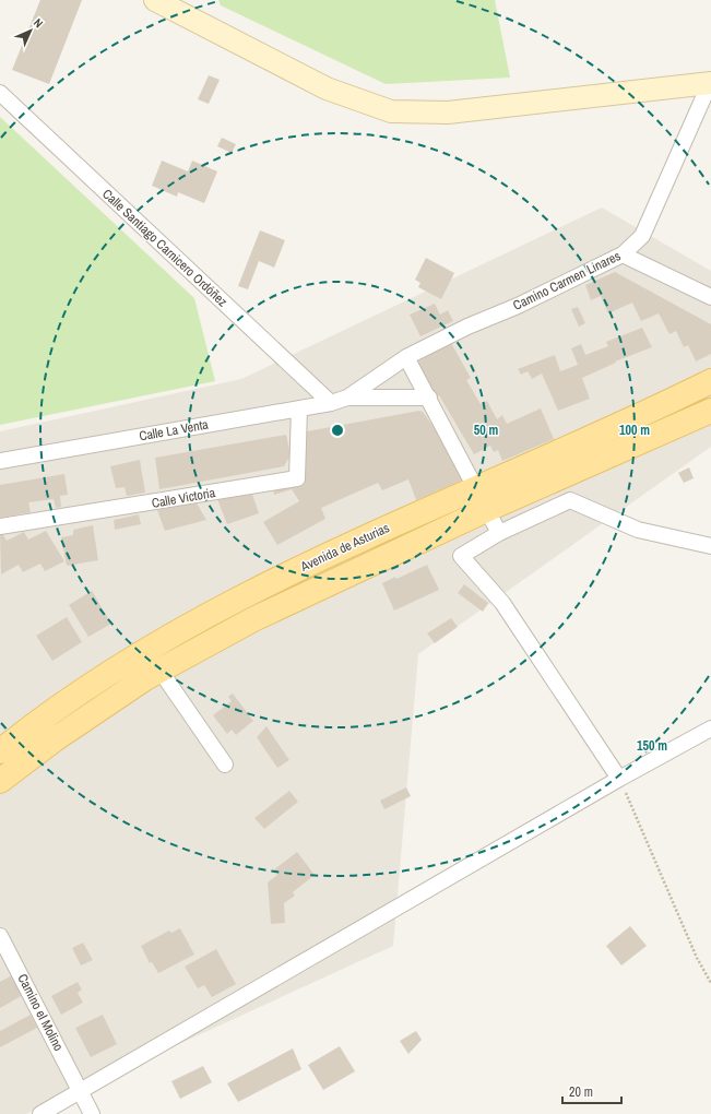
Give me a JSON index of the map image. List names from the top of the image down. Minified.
{"streets":{"main road":["Avenida de Asturias"],"street":["Calle Santiago Carnicero Ordóñez","Camino Carmen Linares","Calle La Venta","Calle Victoria","Camino el Molino"]},"crossings":[["Calle Santiago Carnicero Ordóñez","Calle La Venta"],["Camino Carmen Linares","Calle La Venta"],["Calle La Venta","Calle Victoria"]],"scale_bar":"20 m","north":"top right","rings":["50 m","100 m","150 m"]}
